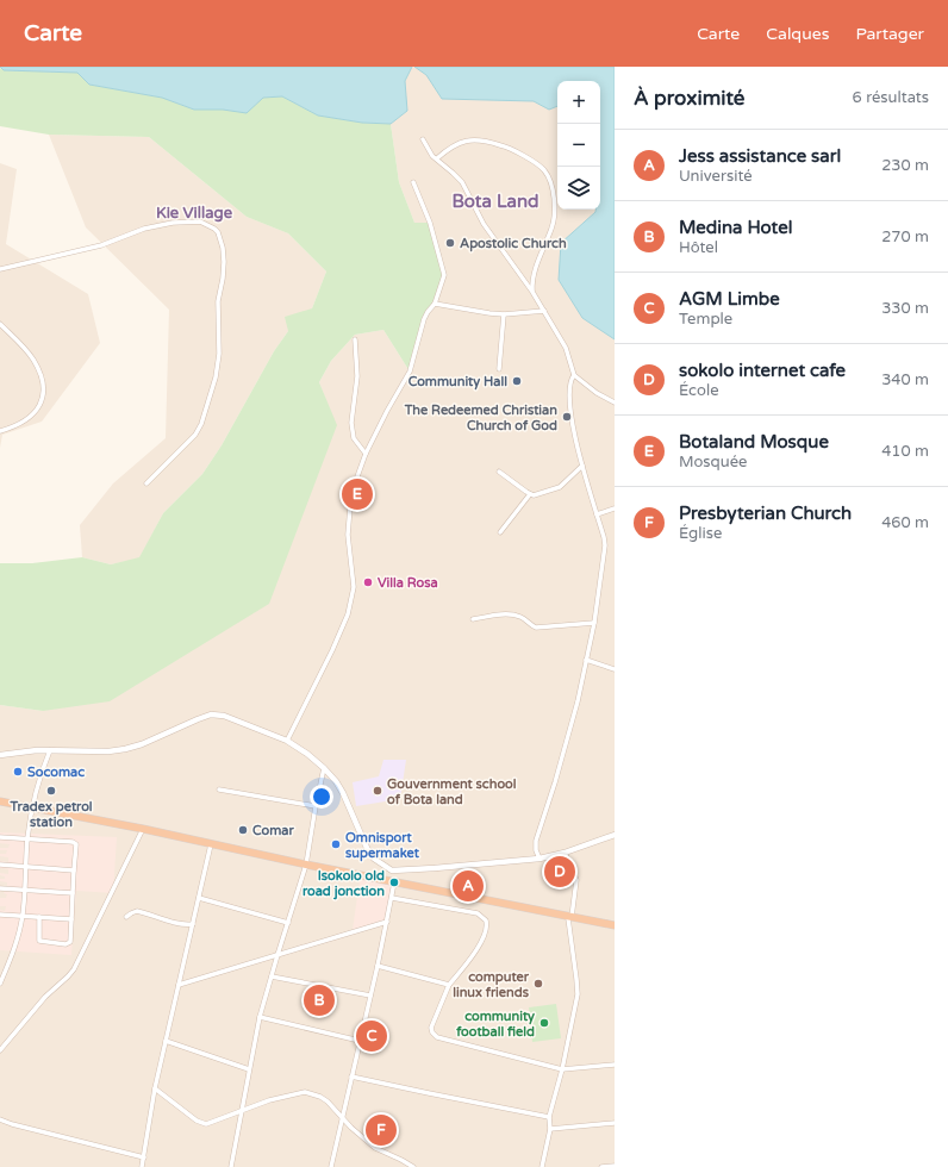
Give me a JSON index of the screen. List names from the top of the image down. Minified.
{"districts":["Bota Land","Kie Village"],"places":["Apostolic Church","Community Hall","The Redeemed Christian Church of God","Villa Rosa","Socomac","Tradex petrol station","Gouvernment school of Bota land","Comar","Omnisport supermaket","Isokolo old road jonction","computer linux friends","community football field"],"page":{"header":"Carte","nav":["Carte","Calques","Partager"],"heading":["À proximité","6 résultats"],"map_buttons":["+","−"],"list":[{"mark":"A","name":"Jess assistance sarl","note":"Université","value":"230 m"},{"mark":"B","name":"Medina Hotel","note":"Hôtel","value":"270 m"},{"mark":"C","name":"AGM Limbe","note":"Temple","value":"330 m"},{"mark":"D","name":"sokolo internet cafe","note":"École","value":"340 m"},{"mark":"E","name":"Botaland Mosque","note":"Mosquée","value":"410 m"},{"mark":"F","name":"Presbyterian Church","note":"Église","value":"460 m"}],"pins":["E","D","A","B","C","F"]}}
